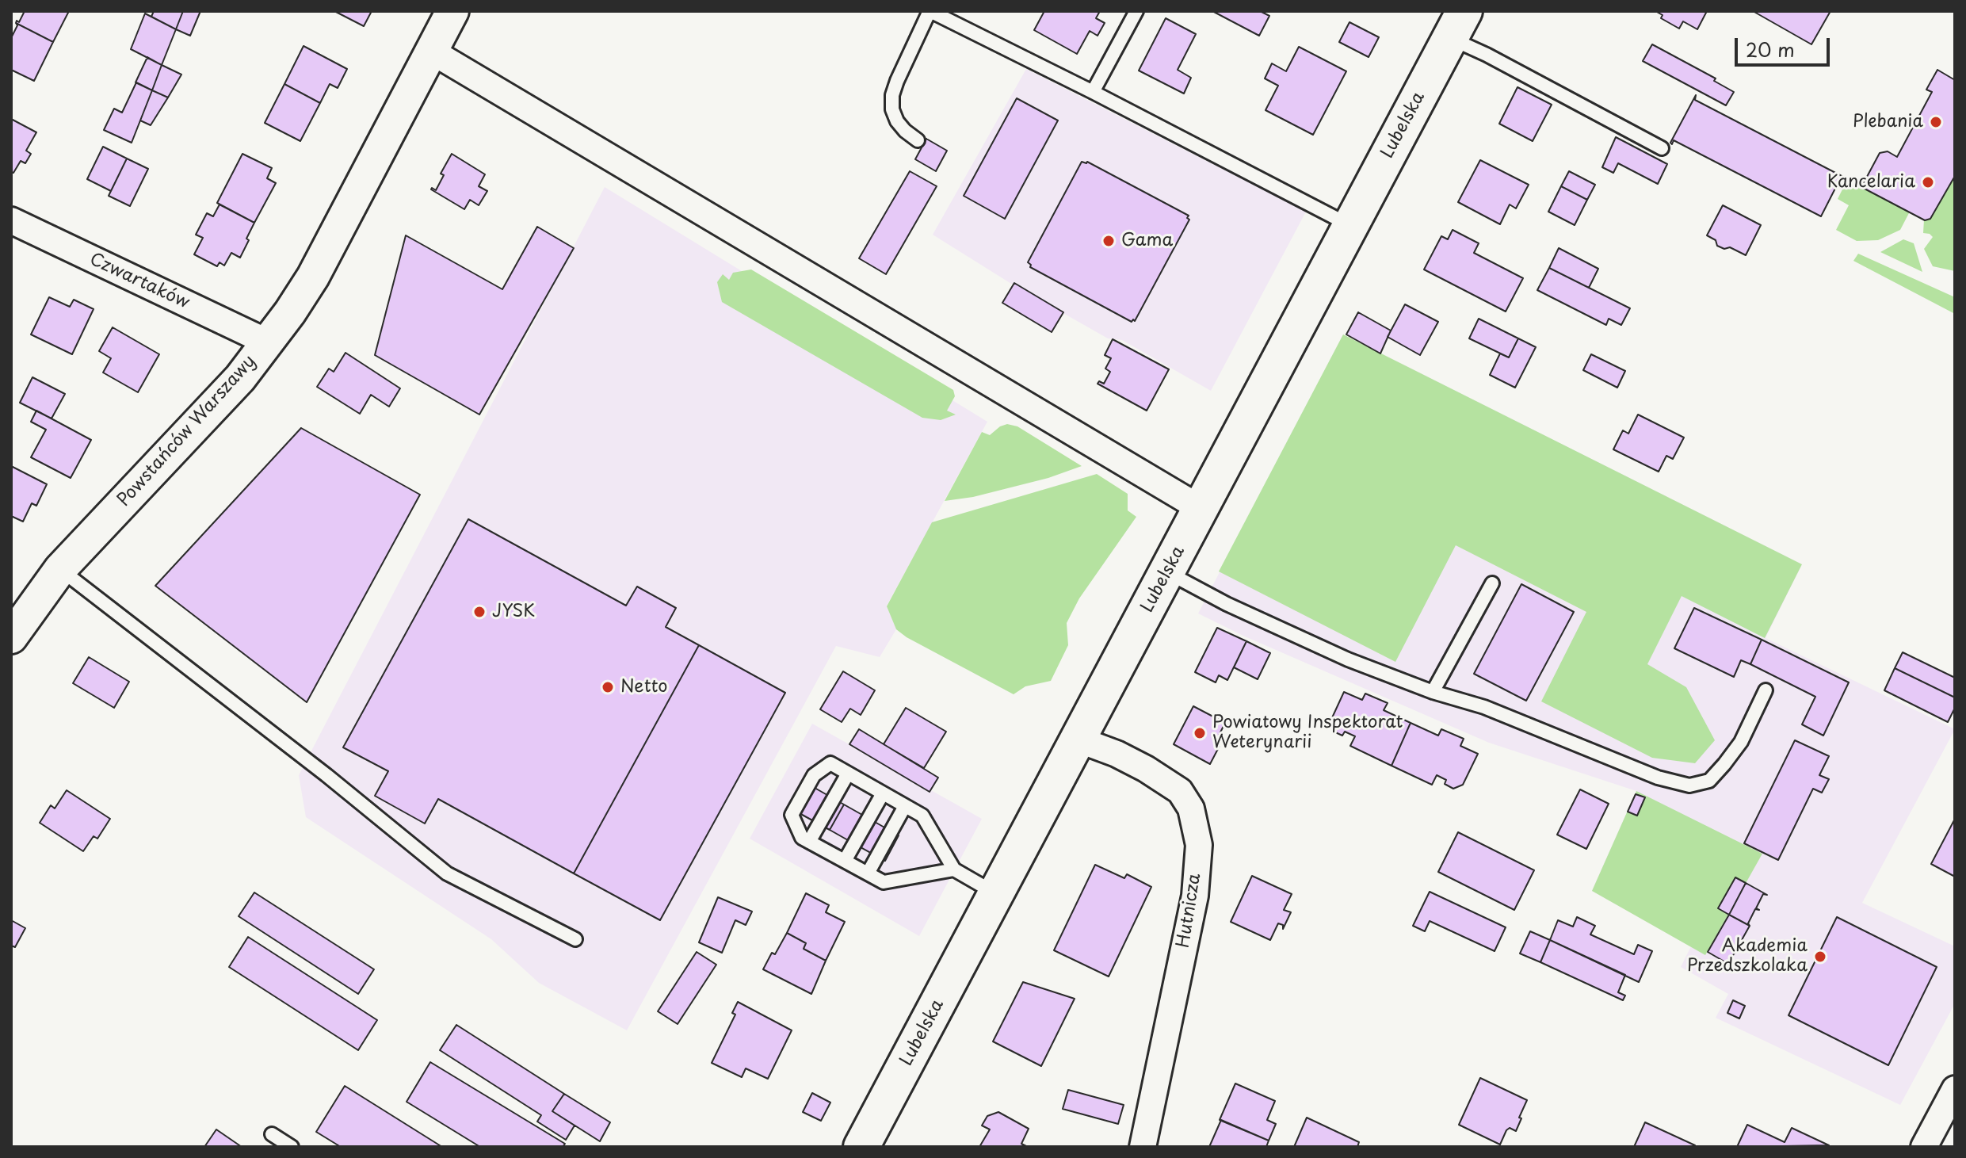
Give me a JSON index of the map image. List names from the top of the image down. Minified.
{"streets":{"main road":["Lubelska"],"street":["Czwartaków","Powstańców Warszawy","Hutnicza"]},"crossings":[["Lubelska","Hutnicza"],["Czwartaków","Powstańców Warszawy"]],"places":["Plebania","Kancelaria","Gama","JYSK","Netto","Powiatowy Inspektorat Weterynarii","Akademia Przedszkolaka"],"scale_bar":"20 m"}
